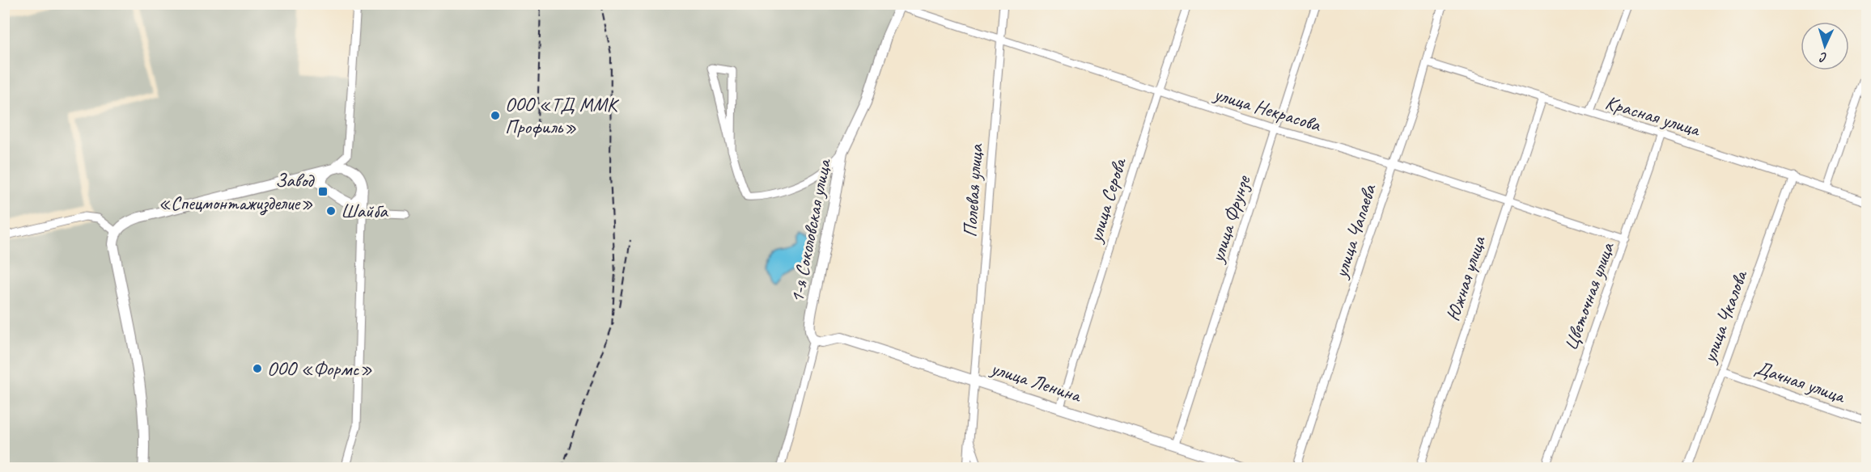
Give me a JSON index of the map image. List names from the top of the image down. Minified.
{"streets":{"street":["улица Некрасова","Красная улица","Полевая улица","улица Серова","улица Фрунзе","1-я Соколовская улица","улица Чапаева","Южная улица","Цветочная улица","улица Чкалова","улица Ленина","Дачная улица"]},"crossings":[["улица Некрасова","Полевая улица"],["улица Некрасова","улица Серова"],["улица Некрасова","улица Фрунзе"],["улица Некрасова","1-я Соколовская улица"],["улица Некрасова","улица Чапаева"],["улица Некрасова","Южная улица"],["улица Некрасова","Цветочная улица"],["Красная улица","улица Чапаева"],["Красная улица","Южная улица"],["Красная улица","Цветочная улица"],["Красная улица","улица Чкалова"],["Полевая улица","улица Ленина"],["улица Серова","улица Ленина"],["улица Фрунзе","улица Ленина"],["1-я Соколовская улица","улица Ленина"],["улица Чкалова","Дачная улица"]],"places":{"other":["ООО «ТД ММК Профиль»","Шайба","ООО «Формс»"],"transit":["Завод «Спецмонтажизделие»"]},"north":"bottom"}
